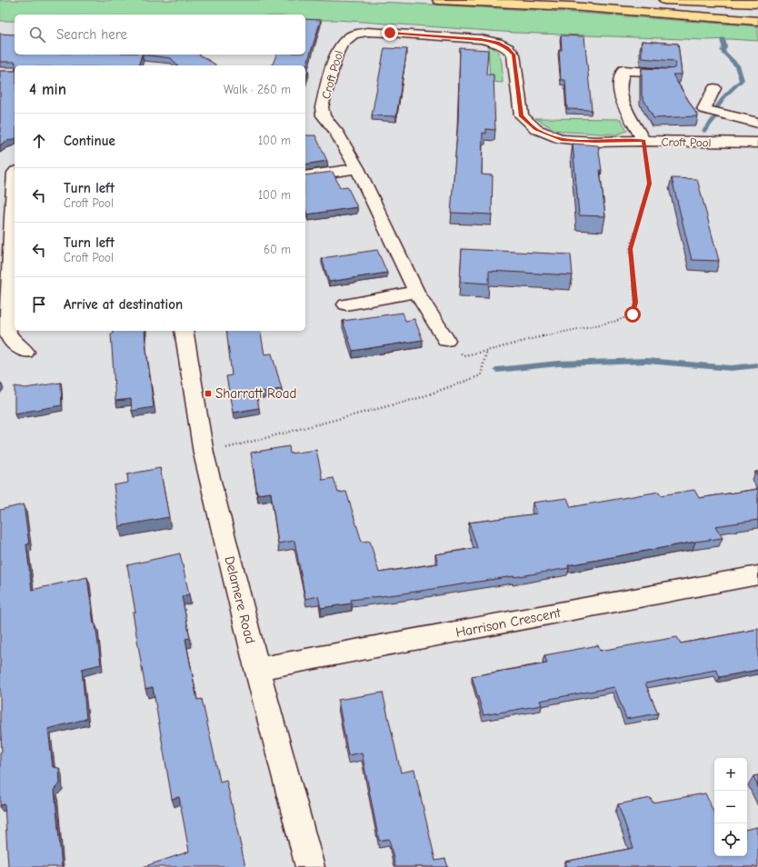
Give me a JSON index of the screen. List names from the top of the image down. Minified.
{"streets":{"street":["Croft Pool","Delamere Road","Harrison Crescent"]},"crossings":[["Delamere Road","Harrison Crescent"]],"places":{"transit":["Sharratt Road"]},"page":{"search":"Search here","heading":["4 min","Walk · 260 m"],"list":[["Continue","100 m"],["Turn left","Croft Pool","100 m"],["Turn left","Croft Pool","60 m"],"Arrive at destination"],"map_buttons":["+","−"]}}
